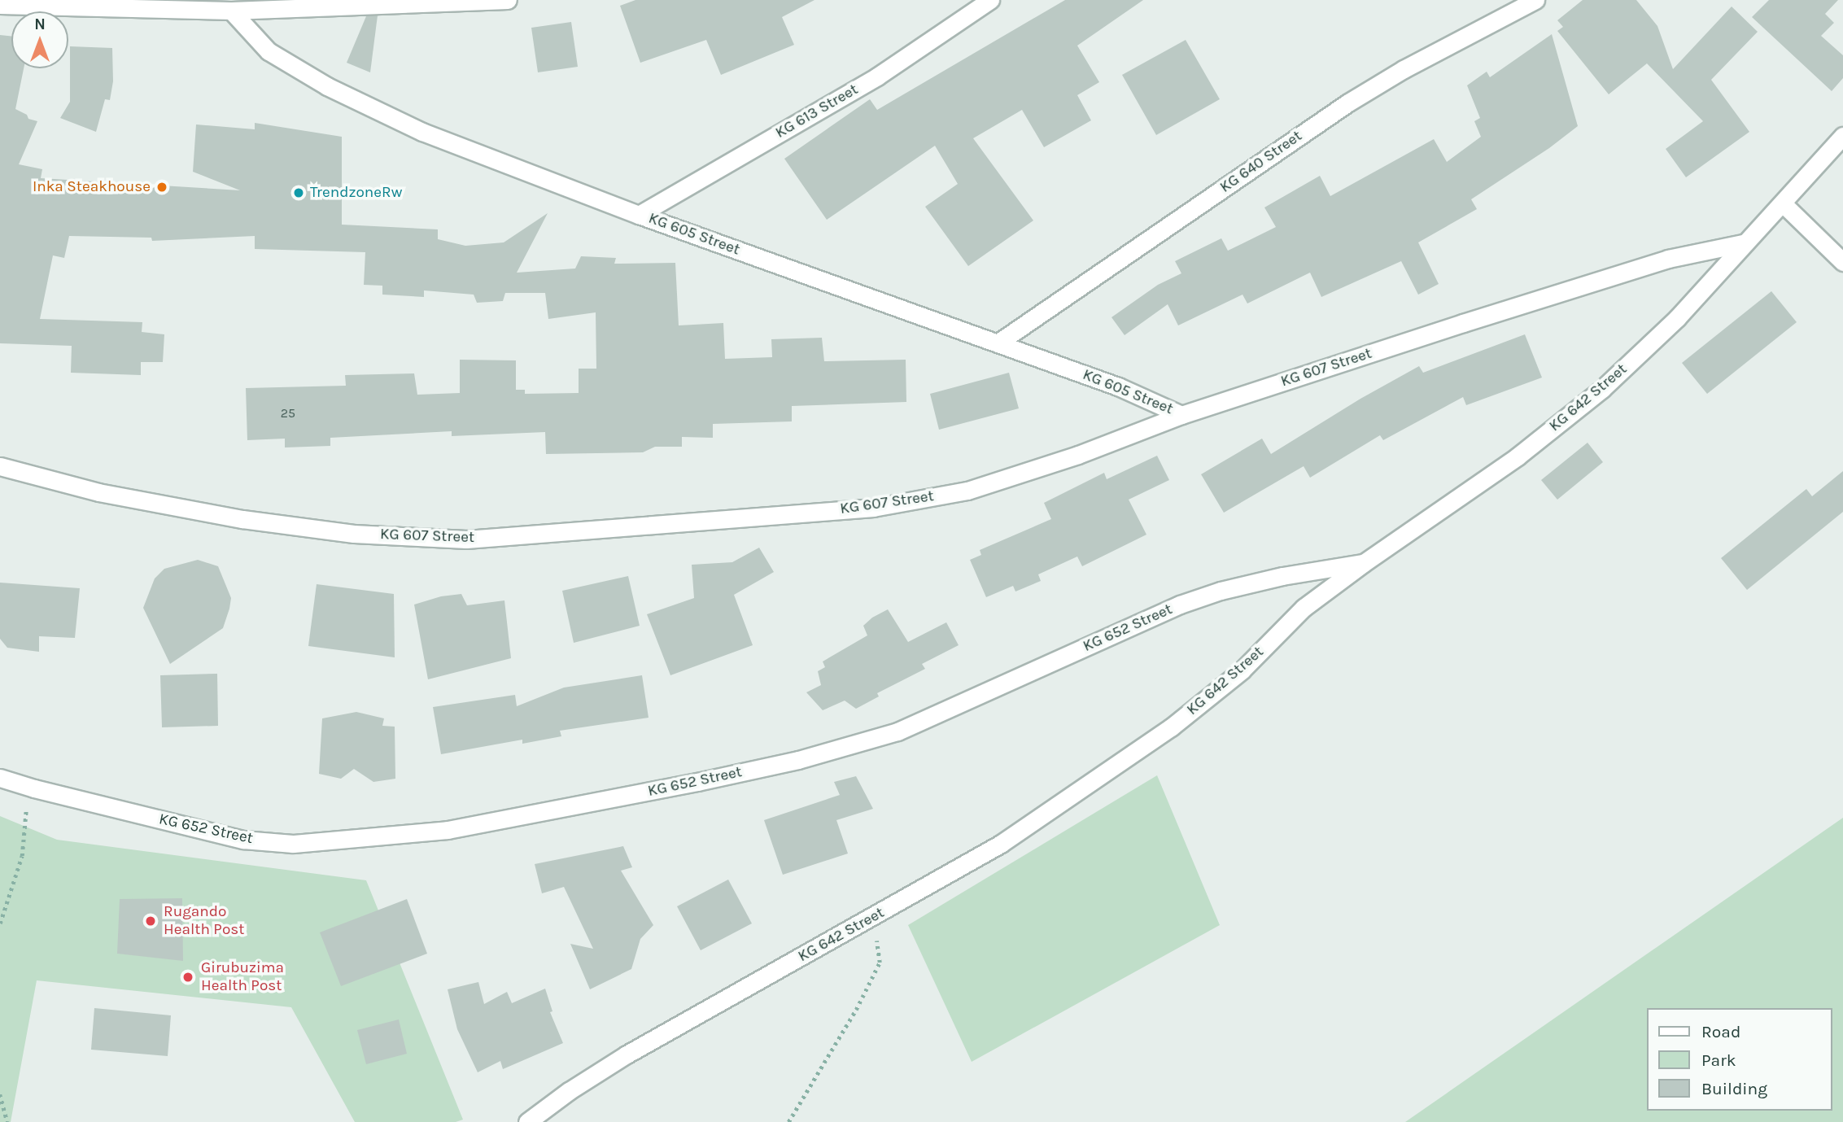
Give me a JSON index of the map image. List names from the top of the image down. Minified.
{"streets":{"street":["KG 613 Street","KG 640 Street","KG 605 Street","KG 607 Street","KG 642 Street","KG 652 Street"]},"crossings":[["KG 613 Street","KG 605 Street"],["KG 640 Street","KG 605 Street"],["KG 605 Street","KG 607 Street"],["KG 607 Street","KG 642 Street"],["KG 642 Street","KG 652 Street"]],"places":["Inka Steakhouse","TrendzoneRw","Rugando Health Post","Girubuzima Health Post"],"house_numbers":["25"],"legend":["Road","Park","Building"],"north":"top"}
